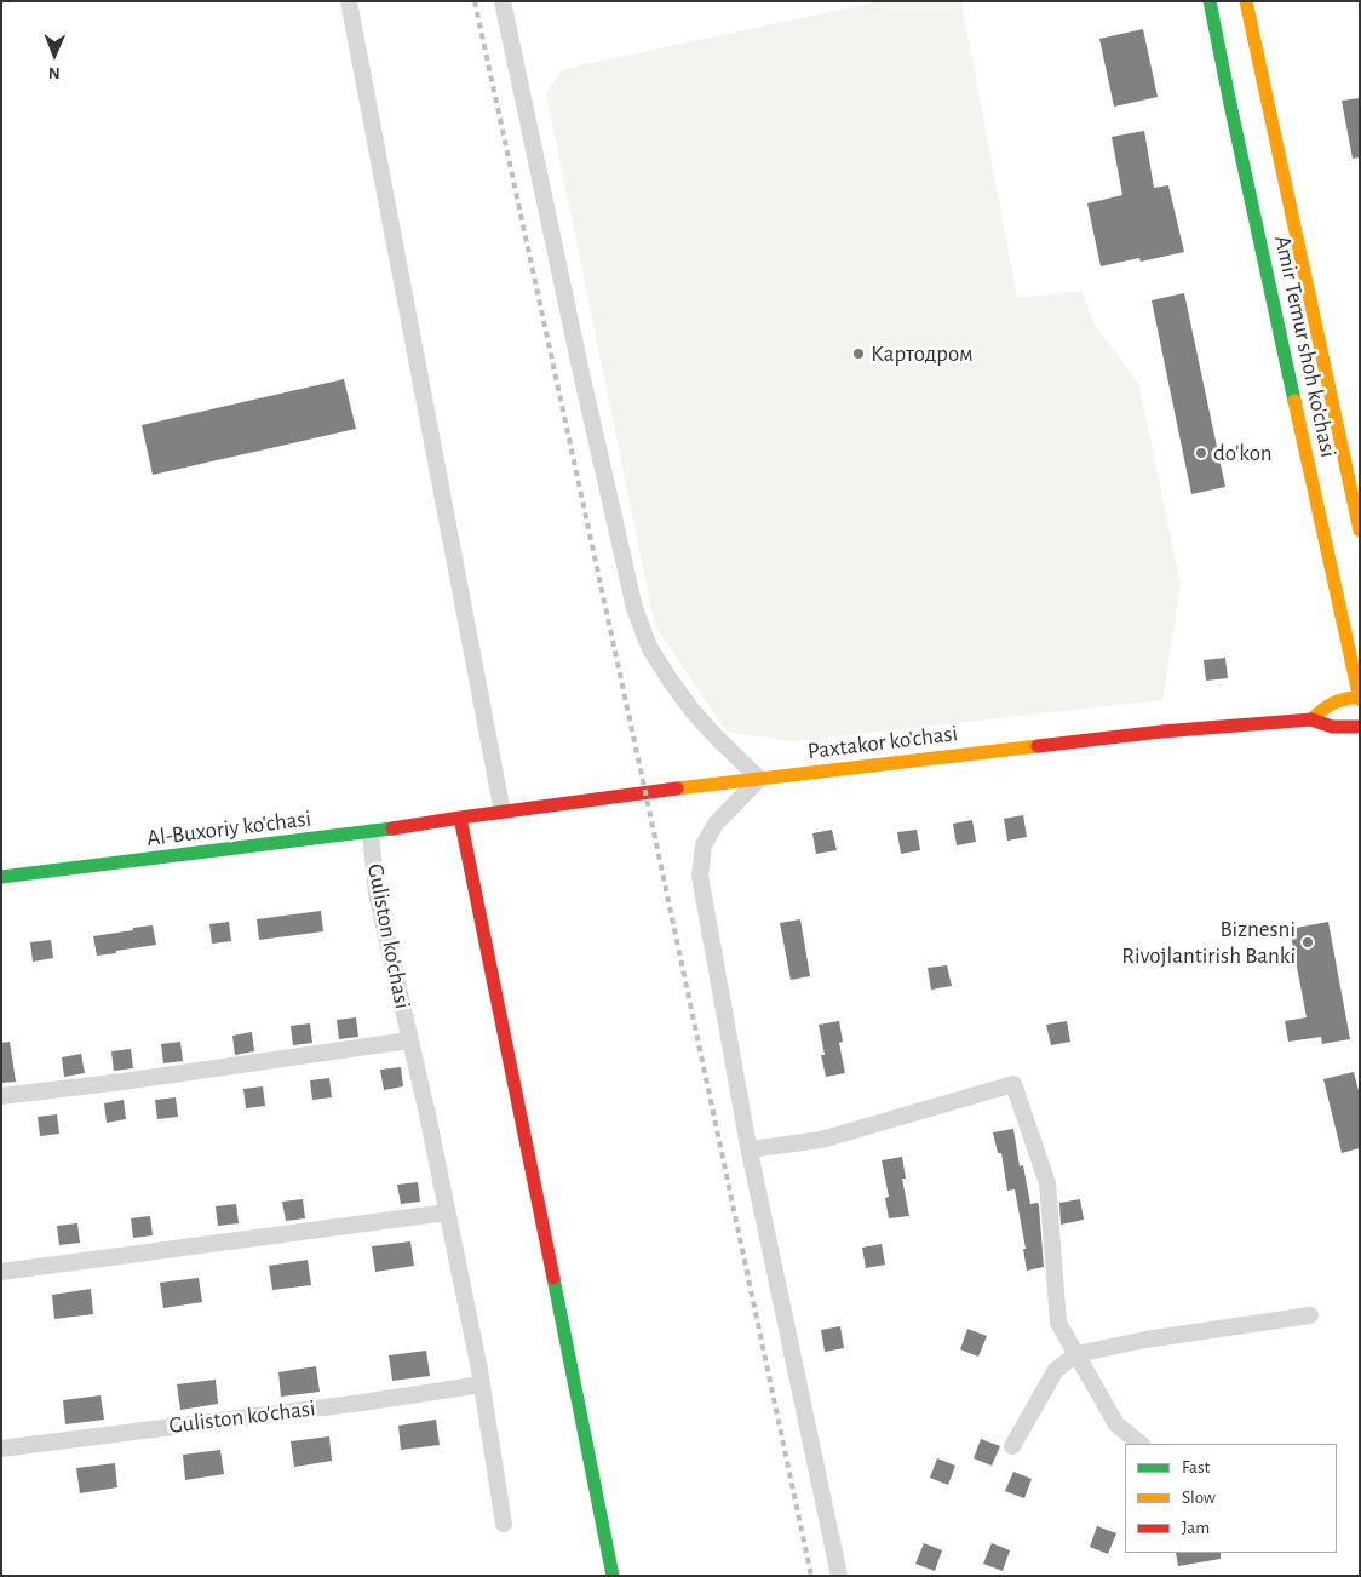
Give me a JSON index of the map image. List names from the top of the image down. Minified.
{"streets":{"main road":["Amir Temur shoh ko'chasi","Paxtakor ko'chasi","Al-Buxoriy ko'chasi"],"street":["Guliston ko'chasi"]},"crossings":[["Paxtakor ko'chasi","Al-Buxoriy ko'chasi"],["Al-Buxoriy ko'chasi","Guliston ko'chasi"]],"places":["Картодром","do'kon","Biznesni Rivojlantirish Banki"],"legend":["Fast","Slow","Jam"],"north":"bottom"}
